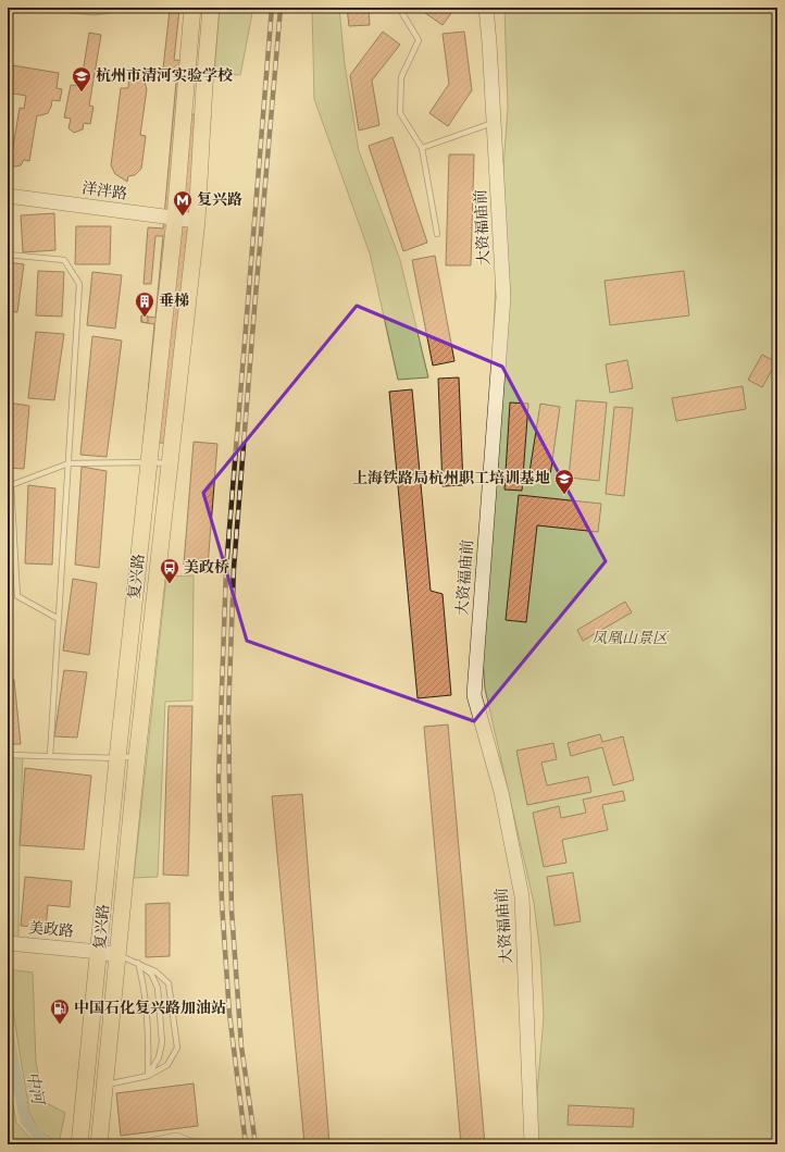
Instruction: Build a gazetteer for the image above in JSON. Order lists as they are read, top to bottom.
{
  "streets": {
    "main road": ["复兴路"],
    "street": ["洋泮路", "大资福庙前", "美政路"]
  },
  "crossings": [
    ["洋泮路", "复兴路"],
    ["复兴路", "美政路"]
  ],
  "water": ["中河"],
  "parks": ["凤凰山景区"],
  "places": {
    "school or university": ["杭州市清河实验学校", "上海铁路局杭州职工培训基地"],
    "metro station": ["复兴路"],
    "building": ["垂梯"],
    "bus stop": ["美政桥"],
    "fuel station": ["中国石化复兴路加油站"]
  }
}
